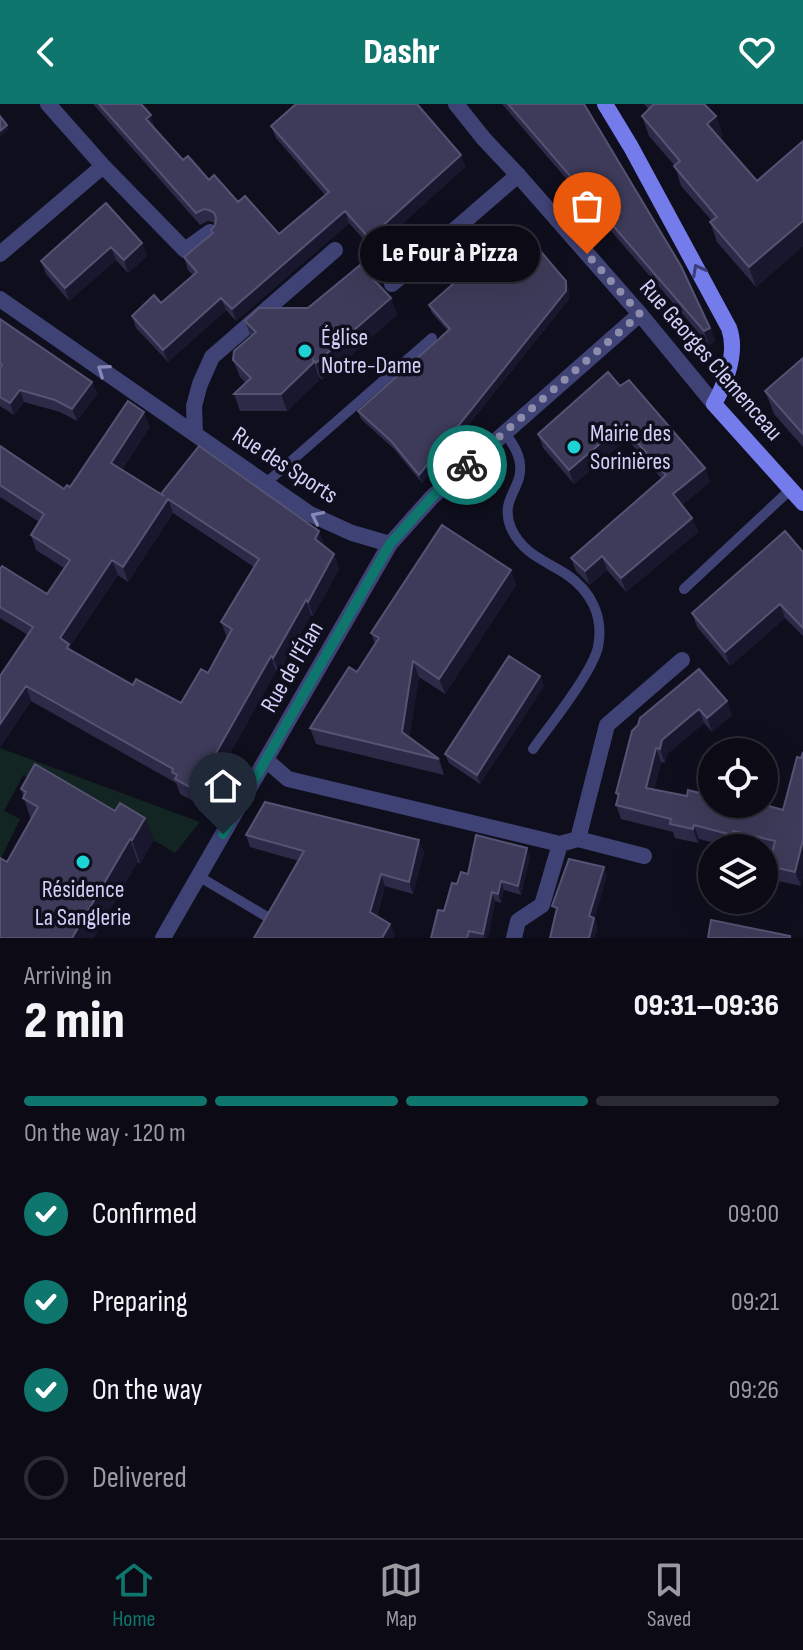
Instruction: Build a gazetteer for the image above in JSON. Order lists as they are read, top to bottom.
{
  "streets": {
    "main road": ["Rue Georges Clemenceau"],
    "street": ["Rue des Sports", "Rue de l'Élan"]
  },
  "crossings": [
    ["Rue des Sports", "Rue de l'Élan"]
  ],
  "one_way": ["Rue des Sports"],
  "places": [
    "Le Four à Pizza",
    "Église Notre-Dame",
    "Mairie des Sorinières",
    "Résidence La Sanglerie"
  ],
  "page": {
    "header": "Dashr",
    "bubble": "Le Four à Pizza",
    "heading": ["2 min", "Arriving in", "09:31–09:36"],
    "bar": "On the way · 120 m",
    "list": [
      ["Confirmed", "09:00"],
      ["Preparing", "09:21"],
      ["On the way", "09:26"],
      "Delivered"
    ],
    "tabs": ["Home", "Map", "Saved"]
  }
}
